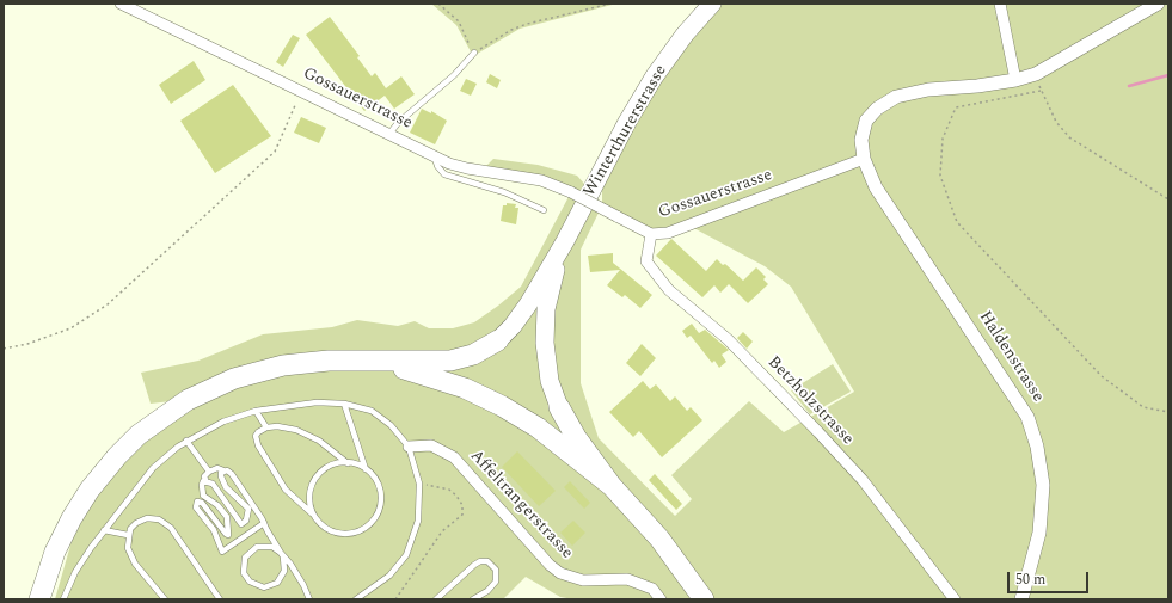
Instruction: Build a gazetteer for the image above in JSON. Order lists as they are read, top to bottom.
{
  "streets": {
    "highway": ["Winterthurerstrasse"],
    "street": [
      "Gossauerstrasse",
      "Haldenstrasse",
      "Betzholzstrasse",
      "Affeltrangerstrasse"
    ]
  },
  "crossings": [
    ["Gossauerstrasse", "Haldenstrasse"],
    ["Gossauerstrasse", "Betzholzstrasse"]
  ],
  "scale_bar": "50 m"
}
